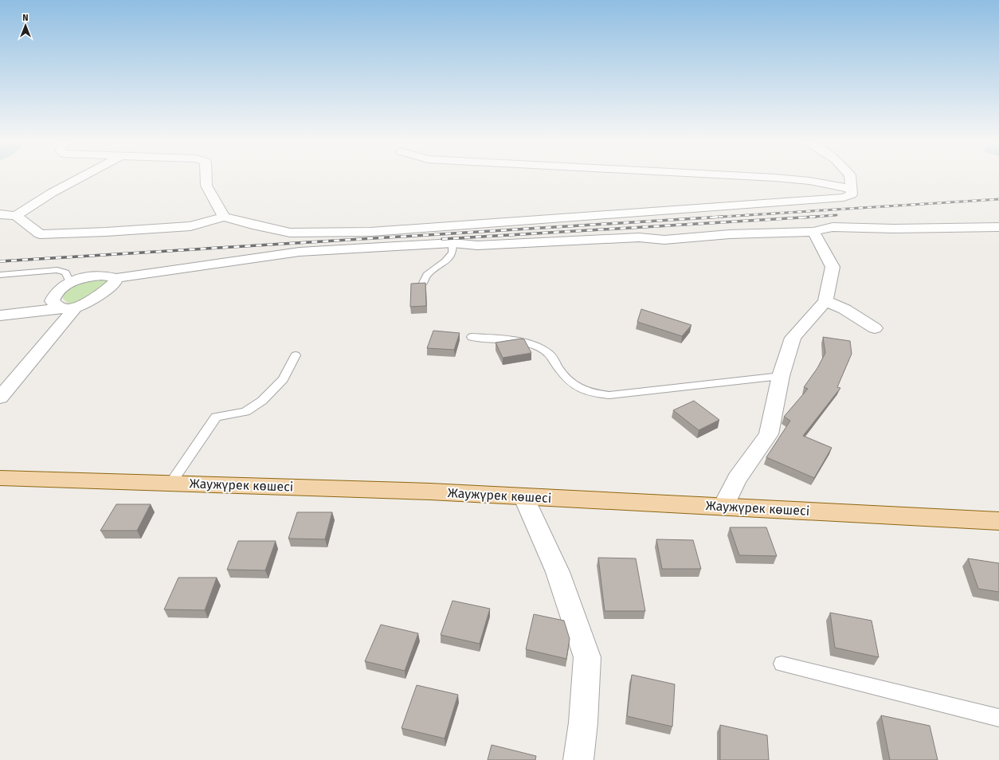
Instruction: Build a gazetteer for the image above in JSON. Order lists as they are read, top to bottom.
{
  "streets": {
    "main road": ["Жаужүрек көшесі"]
  },
  "north": "top"
}
